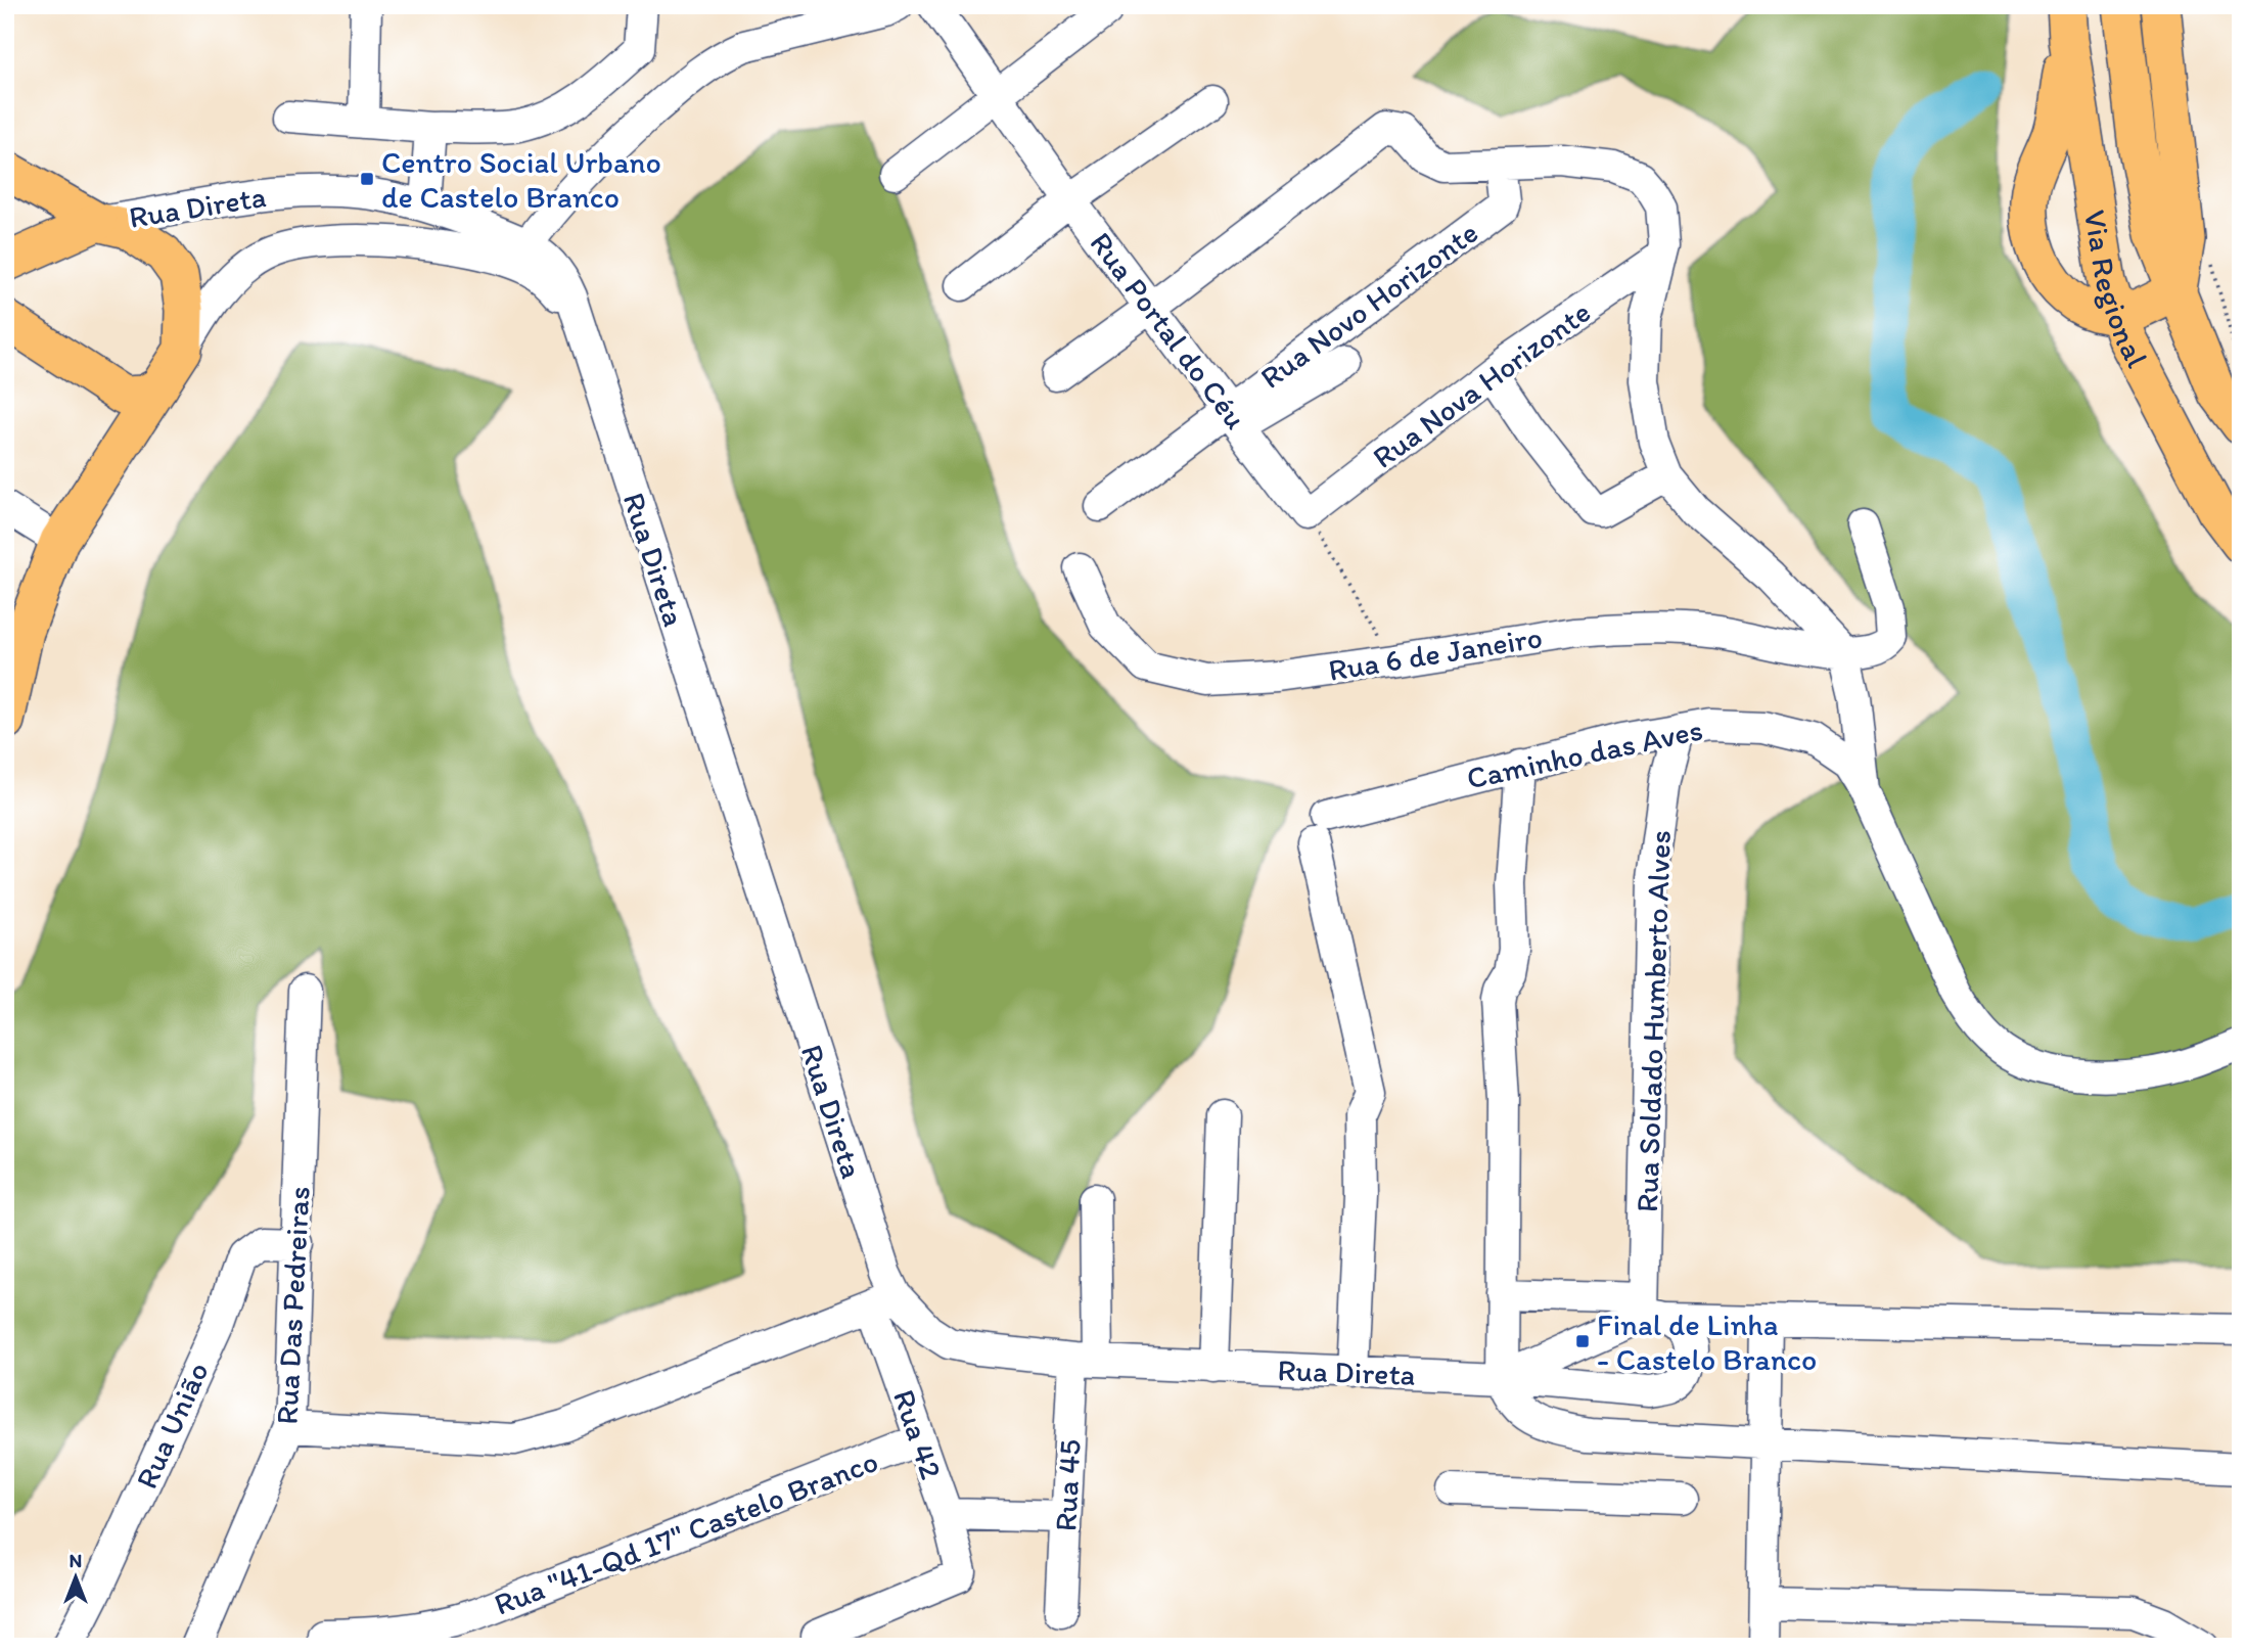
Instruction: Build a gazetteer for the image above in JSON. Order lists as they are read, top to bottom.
{
  "streets": {
    "main road": ["Via Regional"],
    "street": [
      "Rua Direta",
      "Rua Novo Horizonte",
      "Rua Portal do Céu",
      "Rua Nova Horizonte",
      "Rua 6 de Janeiro",
      "Caminho das Aves",
      "Rua Soldado Humberto Alves",
      "Rua Das Pedreiras",
      "Rua União",
      "Rua 42",
      "Rua 45",
      "Rua \"41-Qd 17\" Castelo Branco"
    ]
  },
  "crossings": [
    ["Rua Direta", "Caminho das Aves"],
    ["Rua Direta", "Rua Soldado Humberto Alves"],
    ["Rua Direta", "Rua 42"],
    ["Rua Direta", "Rua 45"],
    ["Rua Novo Horizonte", "Rua Portal do Céu"],
    ["Rua Portal do Céu", "Rua Nova Horizonte"],
    ["Caminho das Aves", "Rua Soldado Humberto Alves"],
    ["Rua Das Pedreiras", "Rua União"],
    ["Rua 42", "Rua \"41-Qd 17\" Castelo Branco"]
  ],
  "places": {
    "transit": ["Centro Social Urbano de Castelo Branco", "Final de Linha - Castelo Branco"]
  },
  "north": "top"
}
